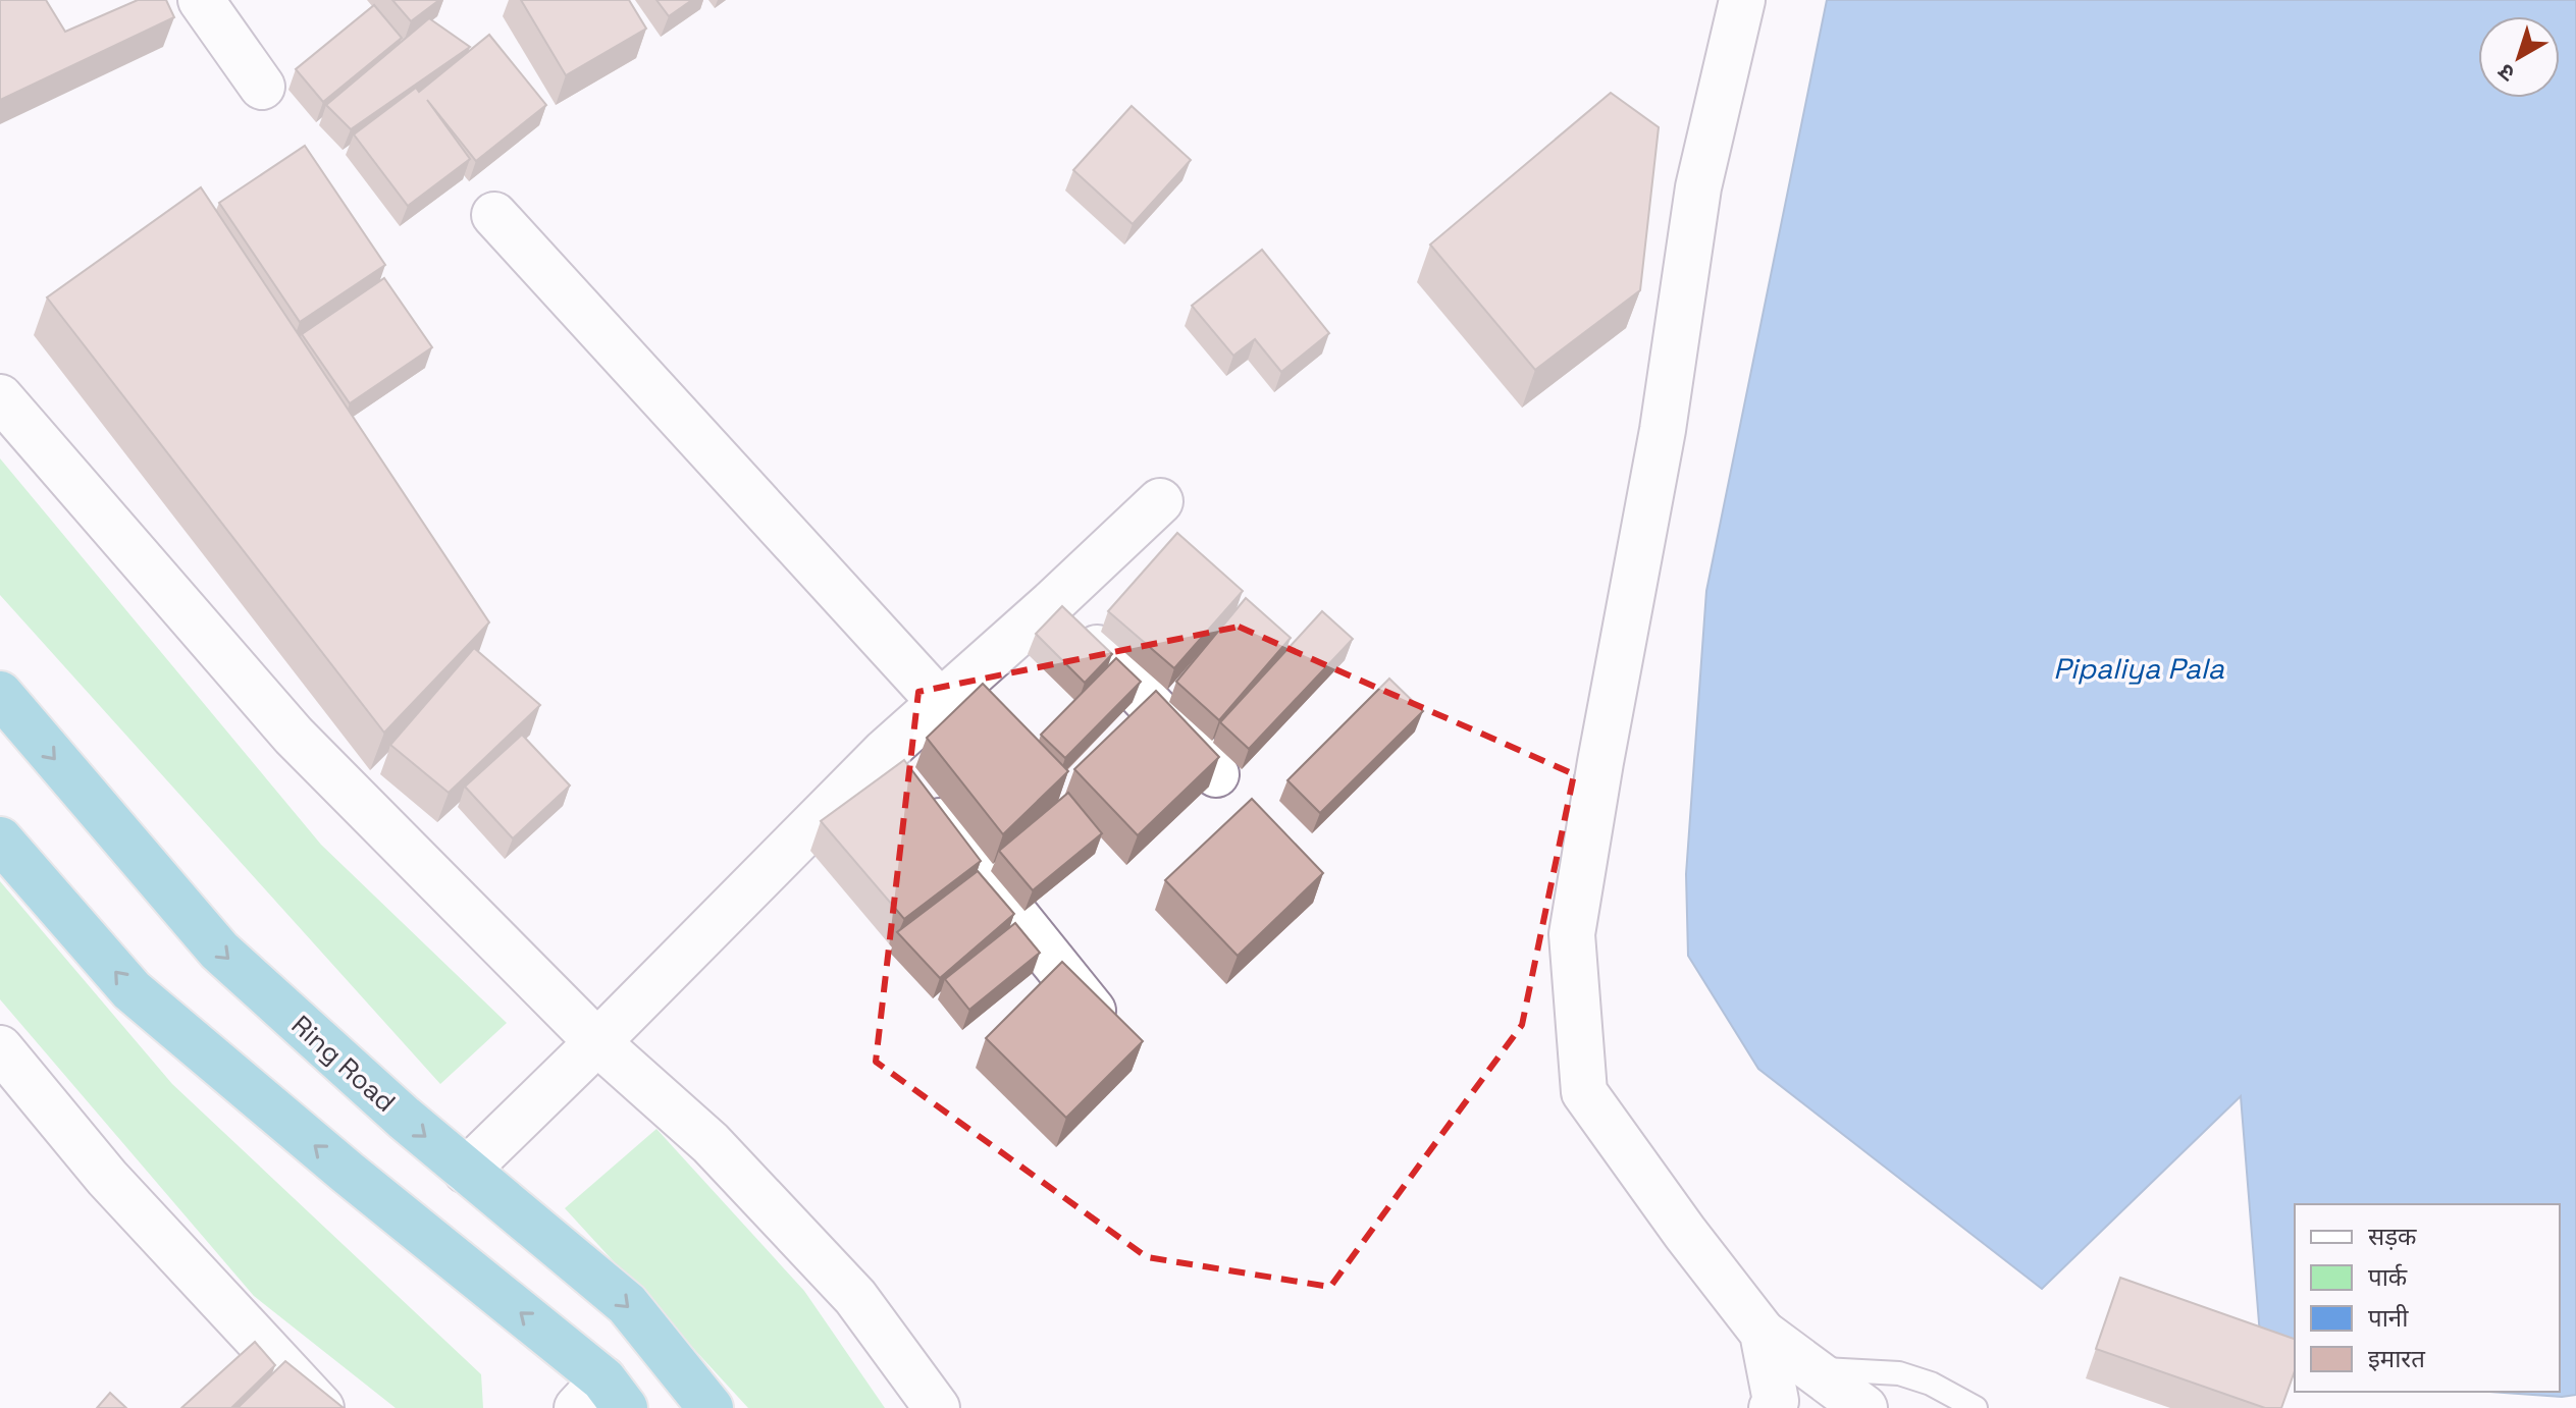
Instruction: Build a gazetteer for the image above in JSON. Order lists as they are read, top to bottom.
{
  "streets": {
    "highway": ["Ring Road"]
  },
  "water": ["Pipaliya Pala"],
  "legend": [
    "सड़क",
    "पार्क",
    "पानी",
    "इमारत"
  ],
  "north": "bottom left"
}
